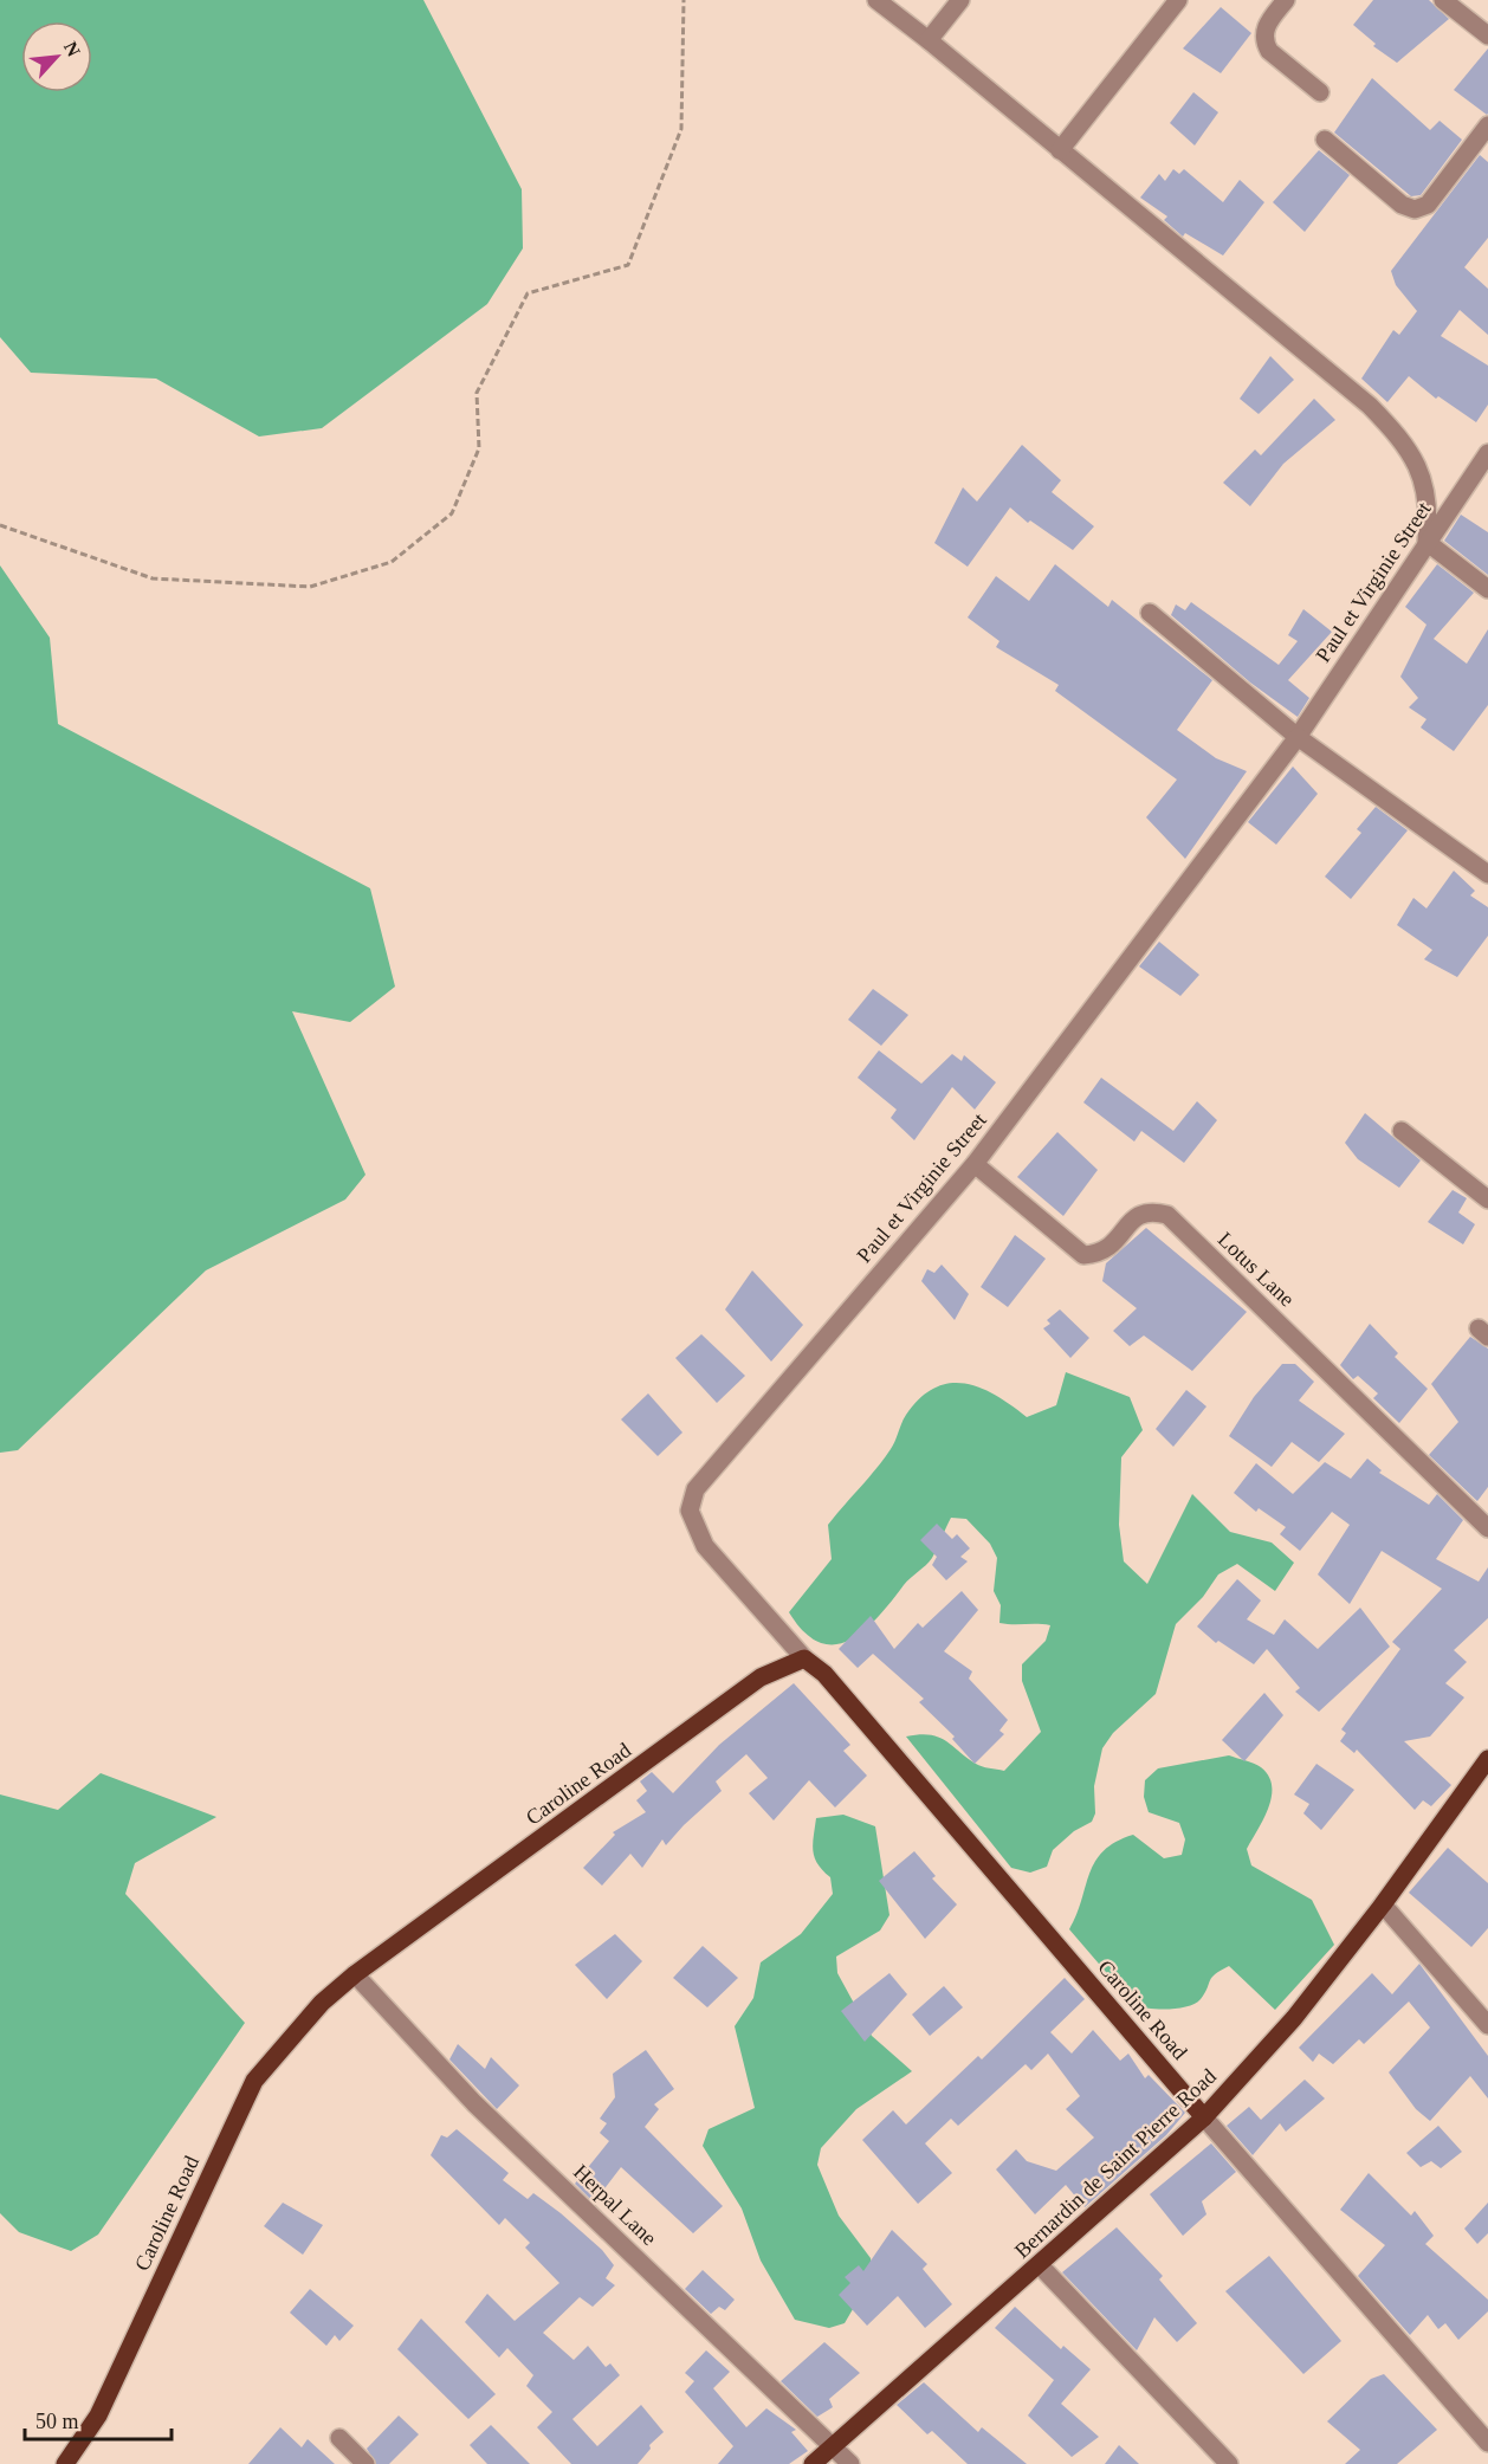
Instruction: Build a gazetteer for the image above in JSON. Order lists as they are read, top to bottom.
{
  "streets": {
    "main road": ["Caroline Road", "Bernardin de Saint Pierre Road"],
    "street": ["Paul et Virginie Street", "Lotus Lane", "Herpal Lane"]
  },
  "crossings": [
    ["Paul et Virginie Street", "Lotus Lane"],
    ["Paul et Virginie Street", "Caroline Road"],
    ["Caroline Road", "Bernardin de Saint Pierre Road"],
    ["Caroline Road", "Herpal Lane"],
    ["Bernardin de Saint Pierre Road", "Herpal Lane"]
  ],
  "scale_bar": "50 m",
  "north": "top right"
}
